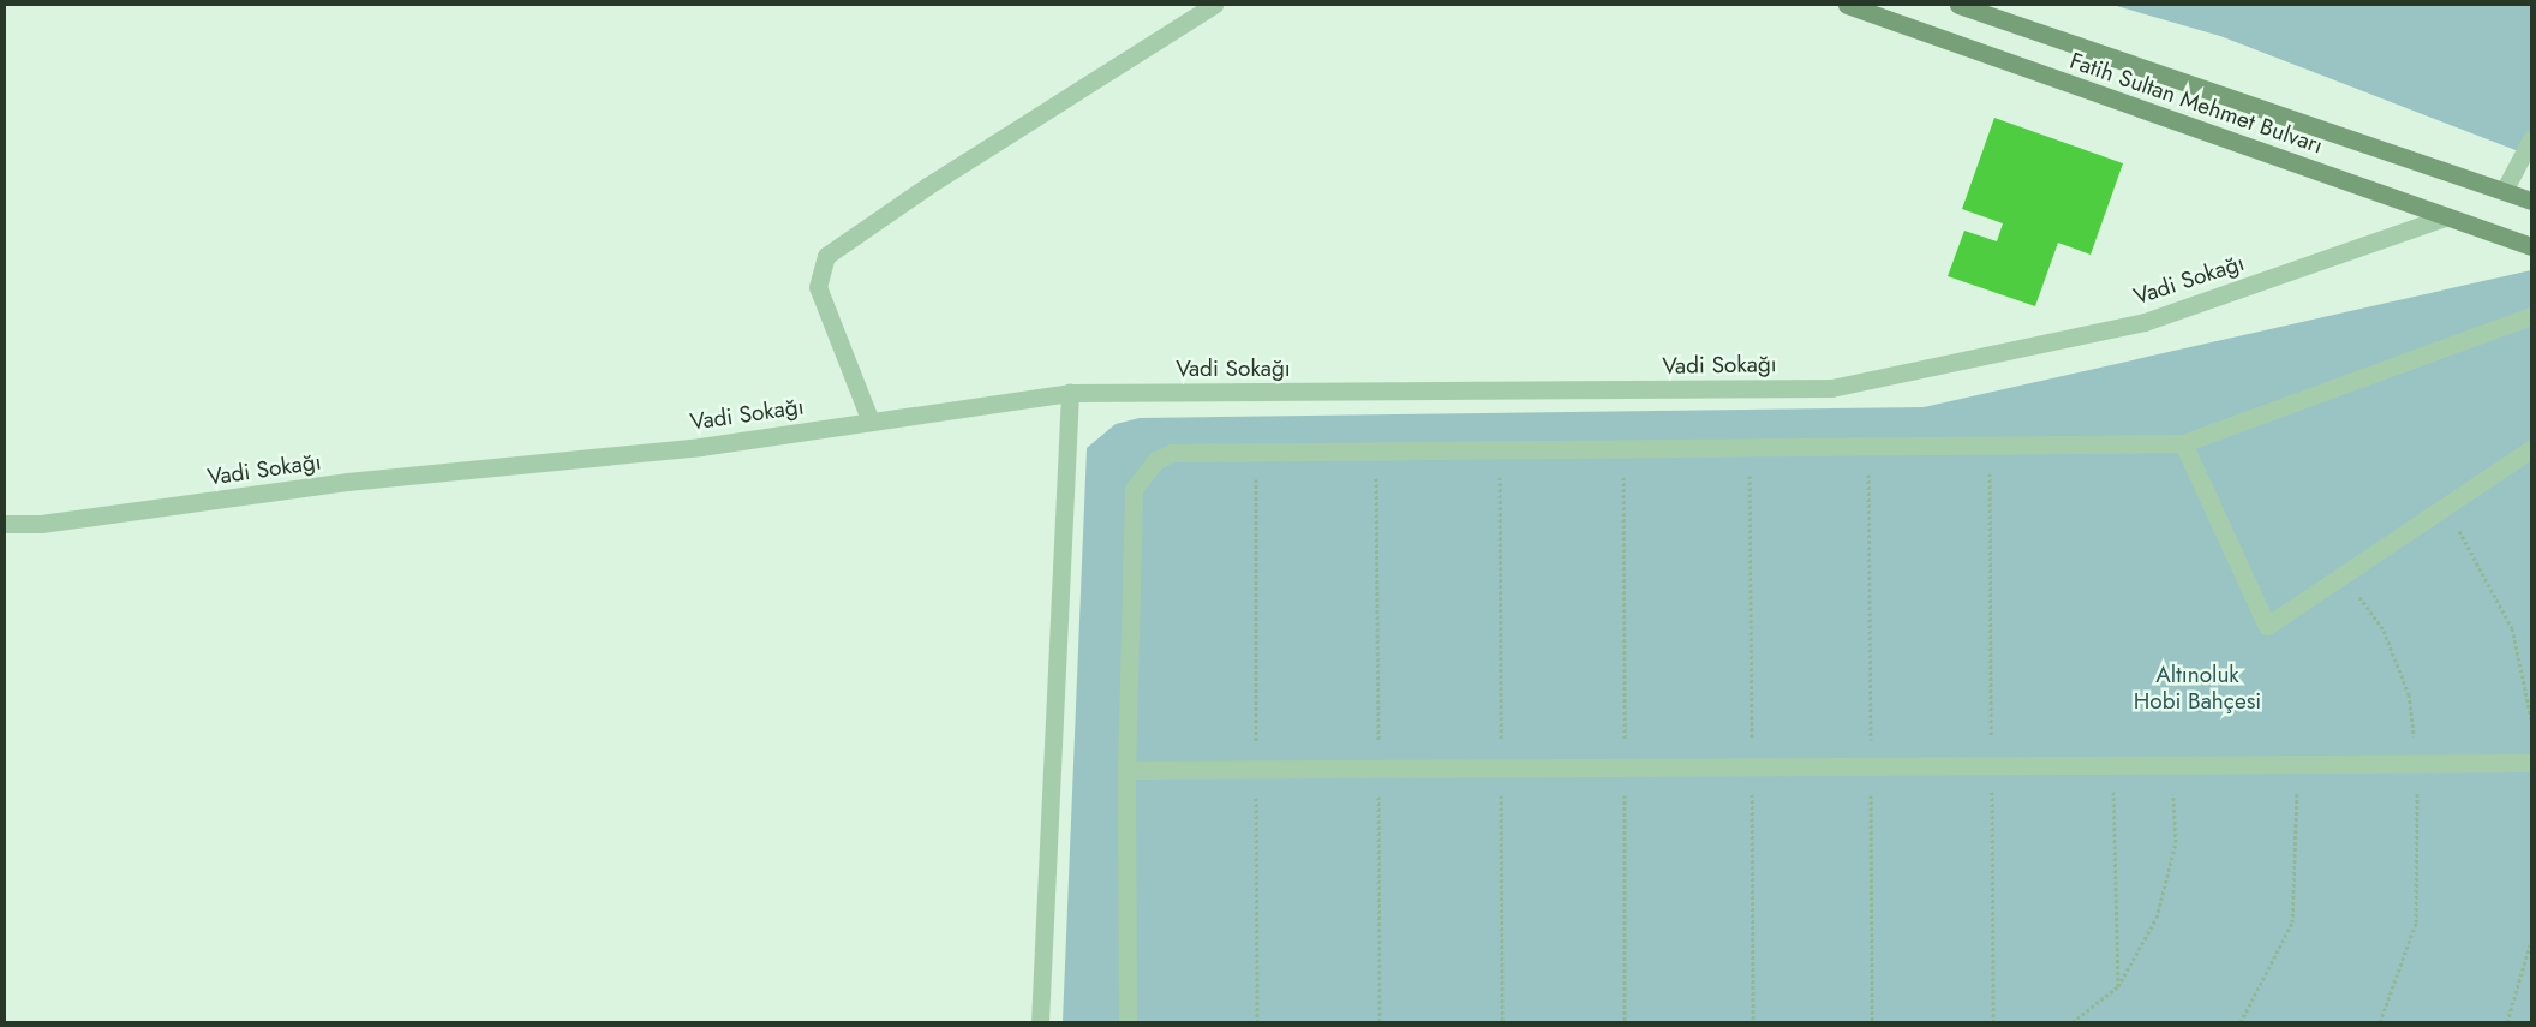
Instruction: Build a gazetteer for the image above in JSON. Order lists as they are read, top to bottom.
{
  "streets": {
    "main road": ["Fatih Sultan Mehmet Bulvarı"],
    "street": ["Vadi Sokağı"]
  },
  "crossings": [
    ["Fatih Sultan Mehmet Bulvarı", "Vadi Sokağı"]
  ],
  "parks": ["Altınoluk Hobi Bahçesi"]
}
